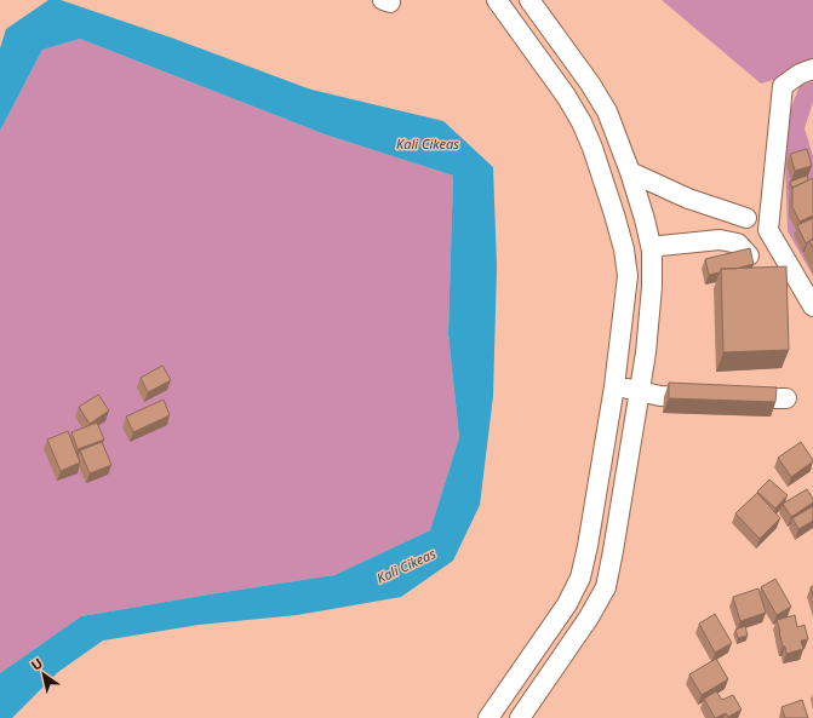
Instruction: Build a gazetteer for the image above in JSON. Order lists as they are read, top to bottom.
{
  "water": ["Kali Cikeas"],
  "north": "top left"
}
